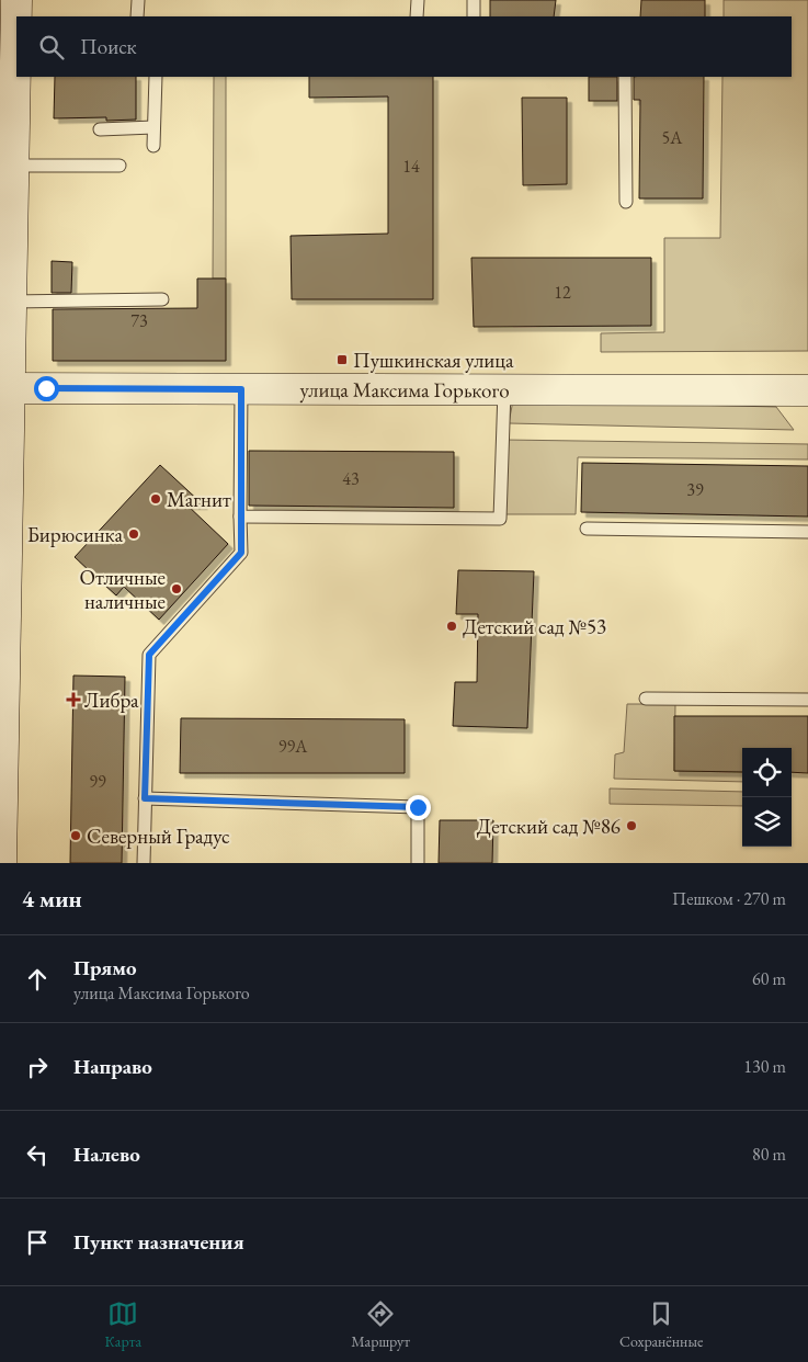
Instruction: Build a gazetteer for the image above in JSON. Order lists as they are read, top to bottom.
{
  "streets": {
    "street": ["улица Максима Горького"]
  },
  "places": {
    "transit": ["Пушкинская улица"],
    "other": [
      "Магнит",
      "Бирюсинка",
      "Отличные наличные",
      "Детский сад №53",
      "Детский сад №86",
      "Северный Градус"
    ],
    "health": ["Либра"]
  },
  "house_numbers": [
    "5А",
    "14",
    "12",
    "73",
    "43",
    "39",
    "99А",
    "99"
  ],
  "page": {
    "search": "Поиск",
    "heading": ["4 мин", "Пешком · 270 m"],
    "list": [
      ["Прямо", "улица Максима Горького", "60 m"],
      ["Направо", "130 m"],
      ["Налево", "80 m"],
      "Пункт назначения"
    ],
    "nav": ["Карта", "Маршрут", "Сохранённые"]
  }
}
